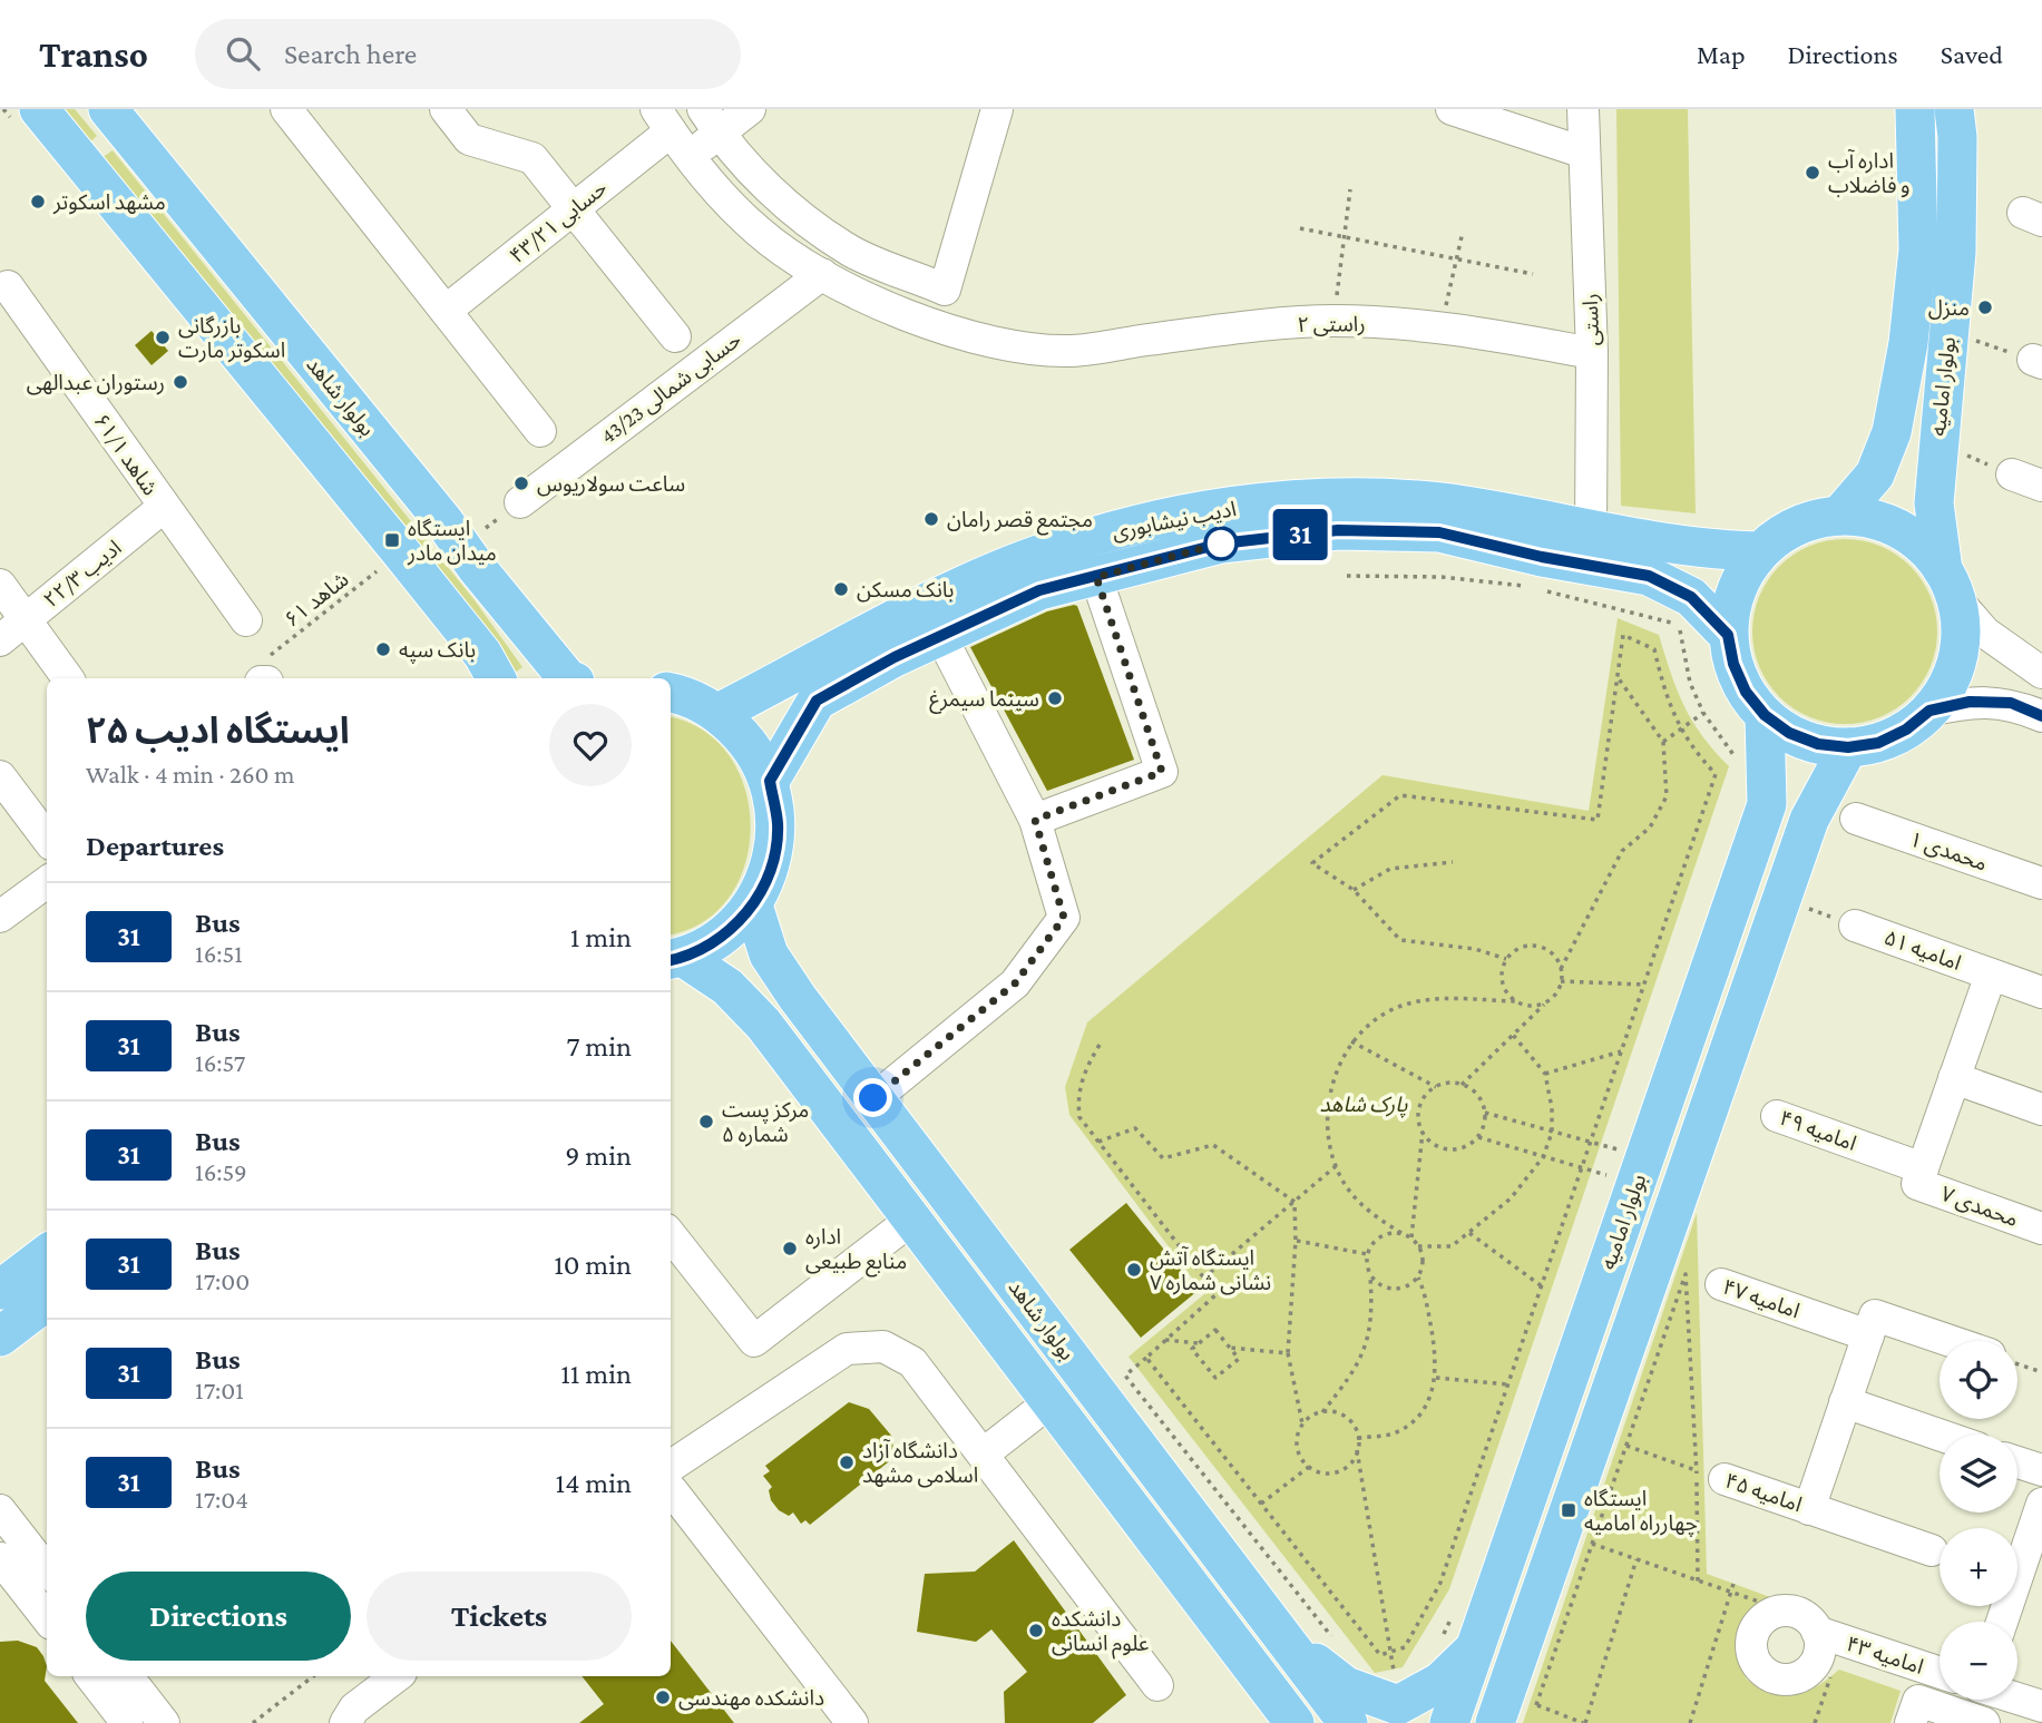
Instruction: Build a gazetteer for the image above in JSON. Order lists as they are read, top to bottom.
{
  "streets": {
    "main road": ["بولوار امامیه", "بولوار شاهد", "ادیب نیشابوری"],
    "street": [
      "حسابی ۴۳/۲۱",
      "راستی",
      "راستی ۲",
      "حسابی شمالی 43/23",
      "شاهد ۶۱/۱",
      "ادیب ۲۲/۳",
      "محمدی ۱",
      "امامیه ۵۱",
      "امامیه ۴۹",
      "محمدی ۷",
      "امامیه ۴۷",
      "امامیه ۴۵",
      "امامیه ۴۳"
    ],
    "path": ["شاهد ۶۱"]
  },
  "crossings": [
    ["حسابی ۴۳/۲۱", "راستی ۲"],
    ["راستی", "راستی ۲"],
    ["راستی", "ادیب نیشابوری"],
    ["راستی ۲", "حسابی شمالی 43/23"],
    ["بولوار امامیه", "ادیب نیشابوری"],
    ["بولوار امامیه", "امامیه ۴۷"],
    ["بولوار امامیه", "امامیه ۴۵"],
    ["شاهد ۶۱/۱", "ادیب ۲۲/۳"],
    ["امامیه ۴۹", "محمدی ۷"]
  ],
  "parks": ["پارک شاهد"],
  "places": {
    "other": [
      "اداره آب و فاضلاب",
      "مشهد اسکوتر",
      "منزل",
      "بازرگانی اسکوتر مارت",
      "رستوران عبدالهی",
      "ساعت سولاریوس",
      "مجتمع قصر رامان",
      "بانک مسکن",
      "بانک سپه",
      "سینما سیمرغ",
      "مرکز پست شماره ۵",
      "اداره منابع طبیعی",
      "ایستگاه آتش نشانی شماره ۷",
      "دانشگاه آزاد اسلامی مشهد",
      "دانشکده علوم انسانی",
      "دانشکده مهندسی"
    ],
    "transit": ["ایستگاه میدان مادر", "ایستگاه چهارراه امامیه"]
  },
  "lines": ["bus line 31"],
  "page": {
    "header": "Transo",
    "search": "Search here",
    "nav": ["Map", "Directions", "Saved"],
    "on_map": "31",
    "heading": [
      ["ایستگاه ادیب ۲۵", "Walk · 4 min · 260 m"],
      "Departures"
    ],
    "list": [
      {
        "mark": "31",
        "name": "Bus",
        "note": "16:51",
        "value": "1 min"
      },
      {
        "mark": "31",
        "name": "Bus",
        "note": "16:57",
        "value": "7 min"
      },
      {
        "mark": "31",
        "name": "Bus",
        "note": "16:59",
        "value": "9 min"
      },
      {
        "mark": "31",
        "name": "Bus",
        "note": "17:00",
        "value": "10 min"
      },
      {
        "mark": "31",
        "name": "Bus",
        "note": "17:01",
        "value": "11 min"
      },
      {
        "mark": "31",
        "name": "Bus",
        "note": "17:04",
        "value": "14 min"
      }
    ],
    "map_buttons": ["+", "−"],
    "buttons": ["Directions", "Tickets"]
  }
}
